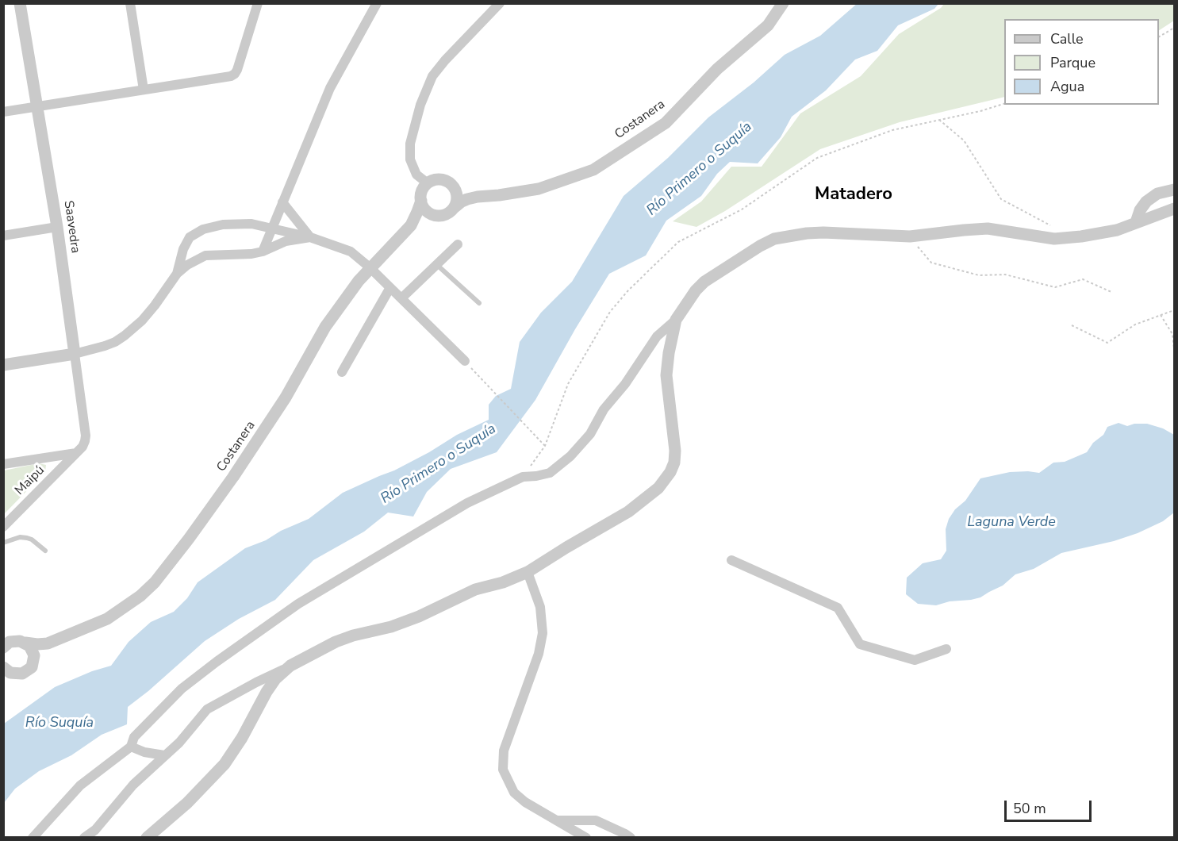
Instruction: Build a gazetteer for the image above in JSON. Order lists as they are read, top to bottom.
{
  "streets": {
    "street": ["Costanera", "Saavedra", "Maipú"]
  },
  "crossings": [
    ["Saavedra", "Maipú"]
  ],
  "districts": ["Matadero"],
  "water": ["Río Primero o Suquía", "Laguna Verde", "Río Suquía"],
  "legend": ["Calle", "Parque", "Agua"],
  "scale_bar": "50 m"
}
